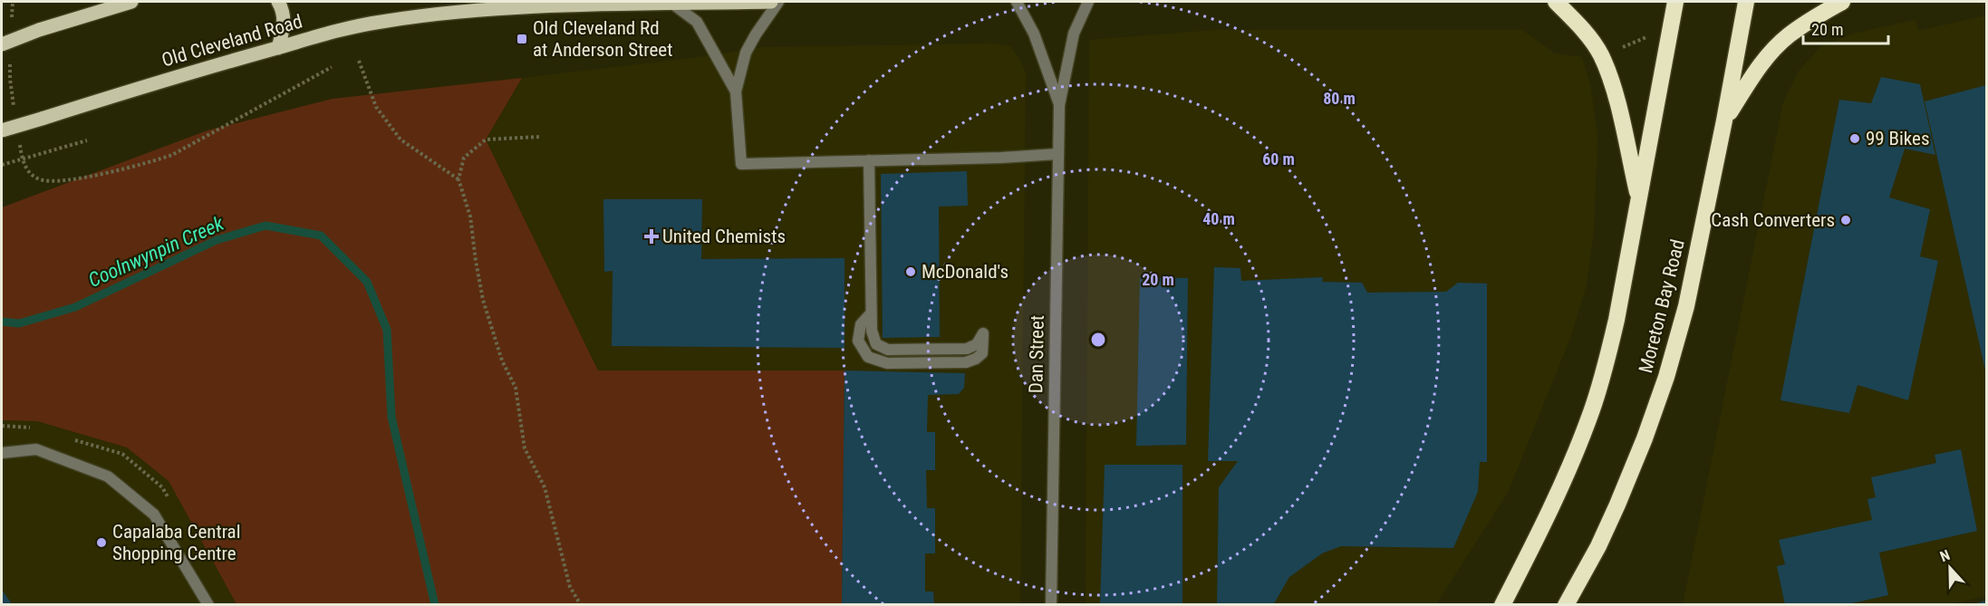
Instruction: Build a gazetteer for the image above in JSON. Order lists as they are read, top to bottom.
{
  "streets": {
    "highway": ["Moreton Bay Road"],
    "main road": ["Old Cleveland Road"],
    "street": ["Dan Street"]
  },
  "water": ["Coolnwynpin Creek"],
  "places": {
    "transit": ["Old Cleveland Rd at Anderson Street"],
    "other": [
      "99 Bikes",
      "Cash Converters",
      "McDonald's",
      "Capalaba Central Shopping Centre"
    ],
    "health": ["United Chemists"]
  },
  "scale_bar": "20 m",
  "north": "top",
  "rings": [
    "80 m",
    "60 m",
    "40 m",
    "20 m"
  ]
}
